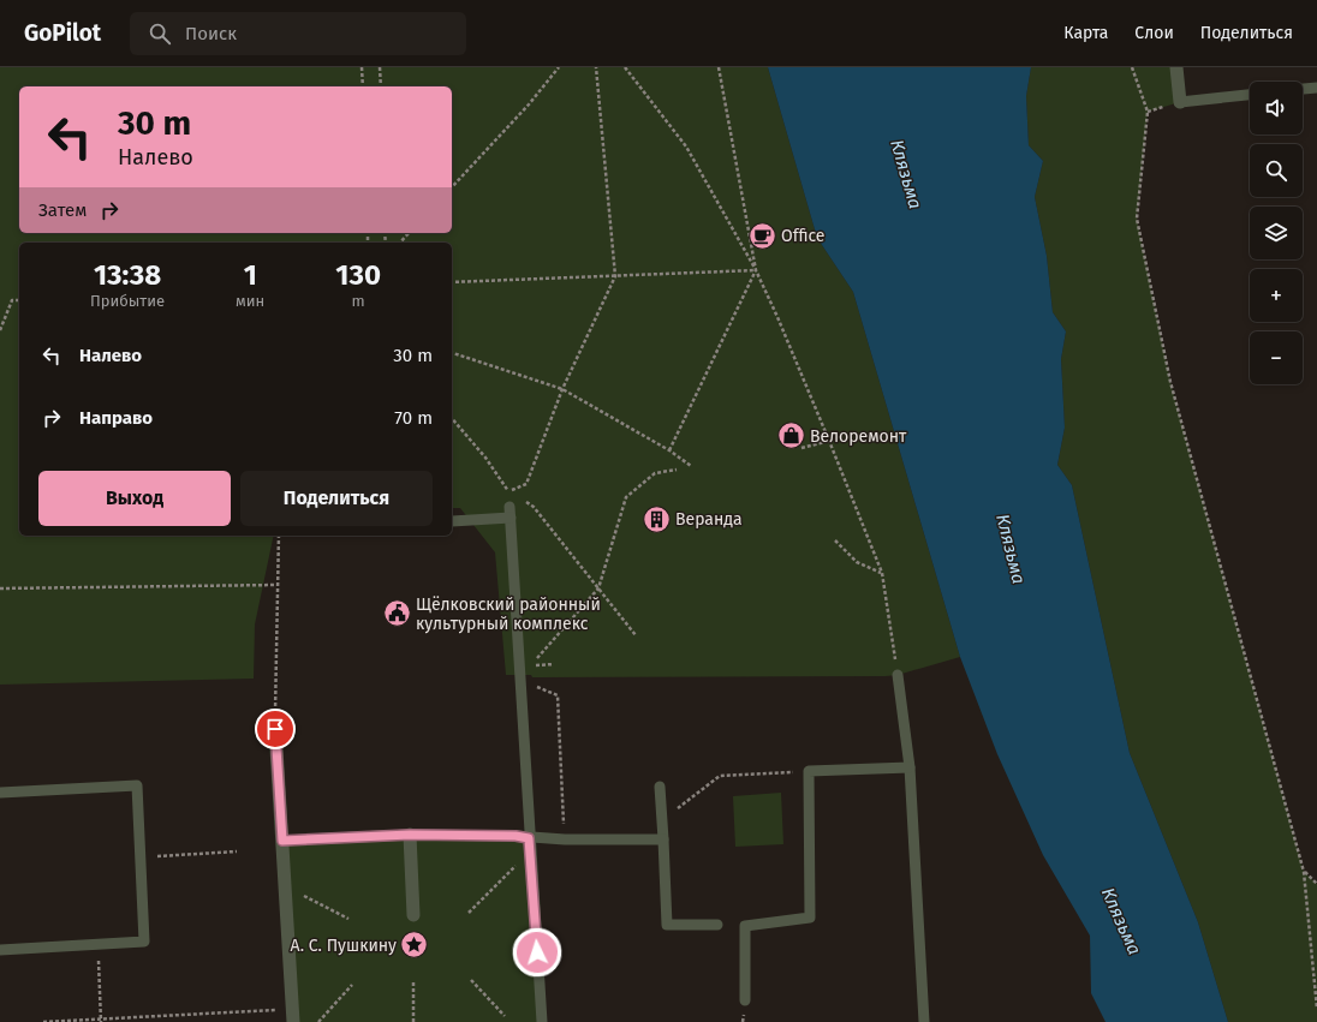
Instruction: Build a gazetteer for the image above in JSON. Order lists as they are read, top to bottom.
{
  "water": ["Клязьма"],
  "places": {
    "cafe": ["Office"],
    "shop": ["Велоремонт"],
    "building": ["Веранда"],
    "public building": ["Щёлковский районный культурный комплекс"],
    "place": ["А. С. Пушкину"]
  },
  "page": {
    "header": "GoPilot",
    "search": "Поиск",
    "nav": ["Карта", "Слои", "Поделиться"],
    "map_buttons": ["+", "−"],
    "turn": ["30 m", "Налево"],
    "then": "Затем",
    "eta": [
      "13:38",
      "Прибытие",
      "1",
      "мин",
      "130",
      "m"
    ],
    "list": [
      {
        "name": "Налево",
        "value": "30 m"
      },
      {
        "name": "Направо",
        "value": "70 m"
      }
    ],
    "buttons": ["Выход", "Поделиться"]
  }
}
